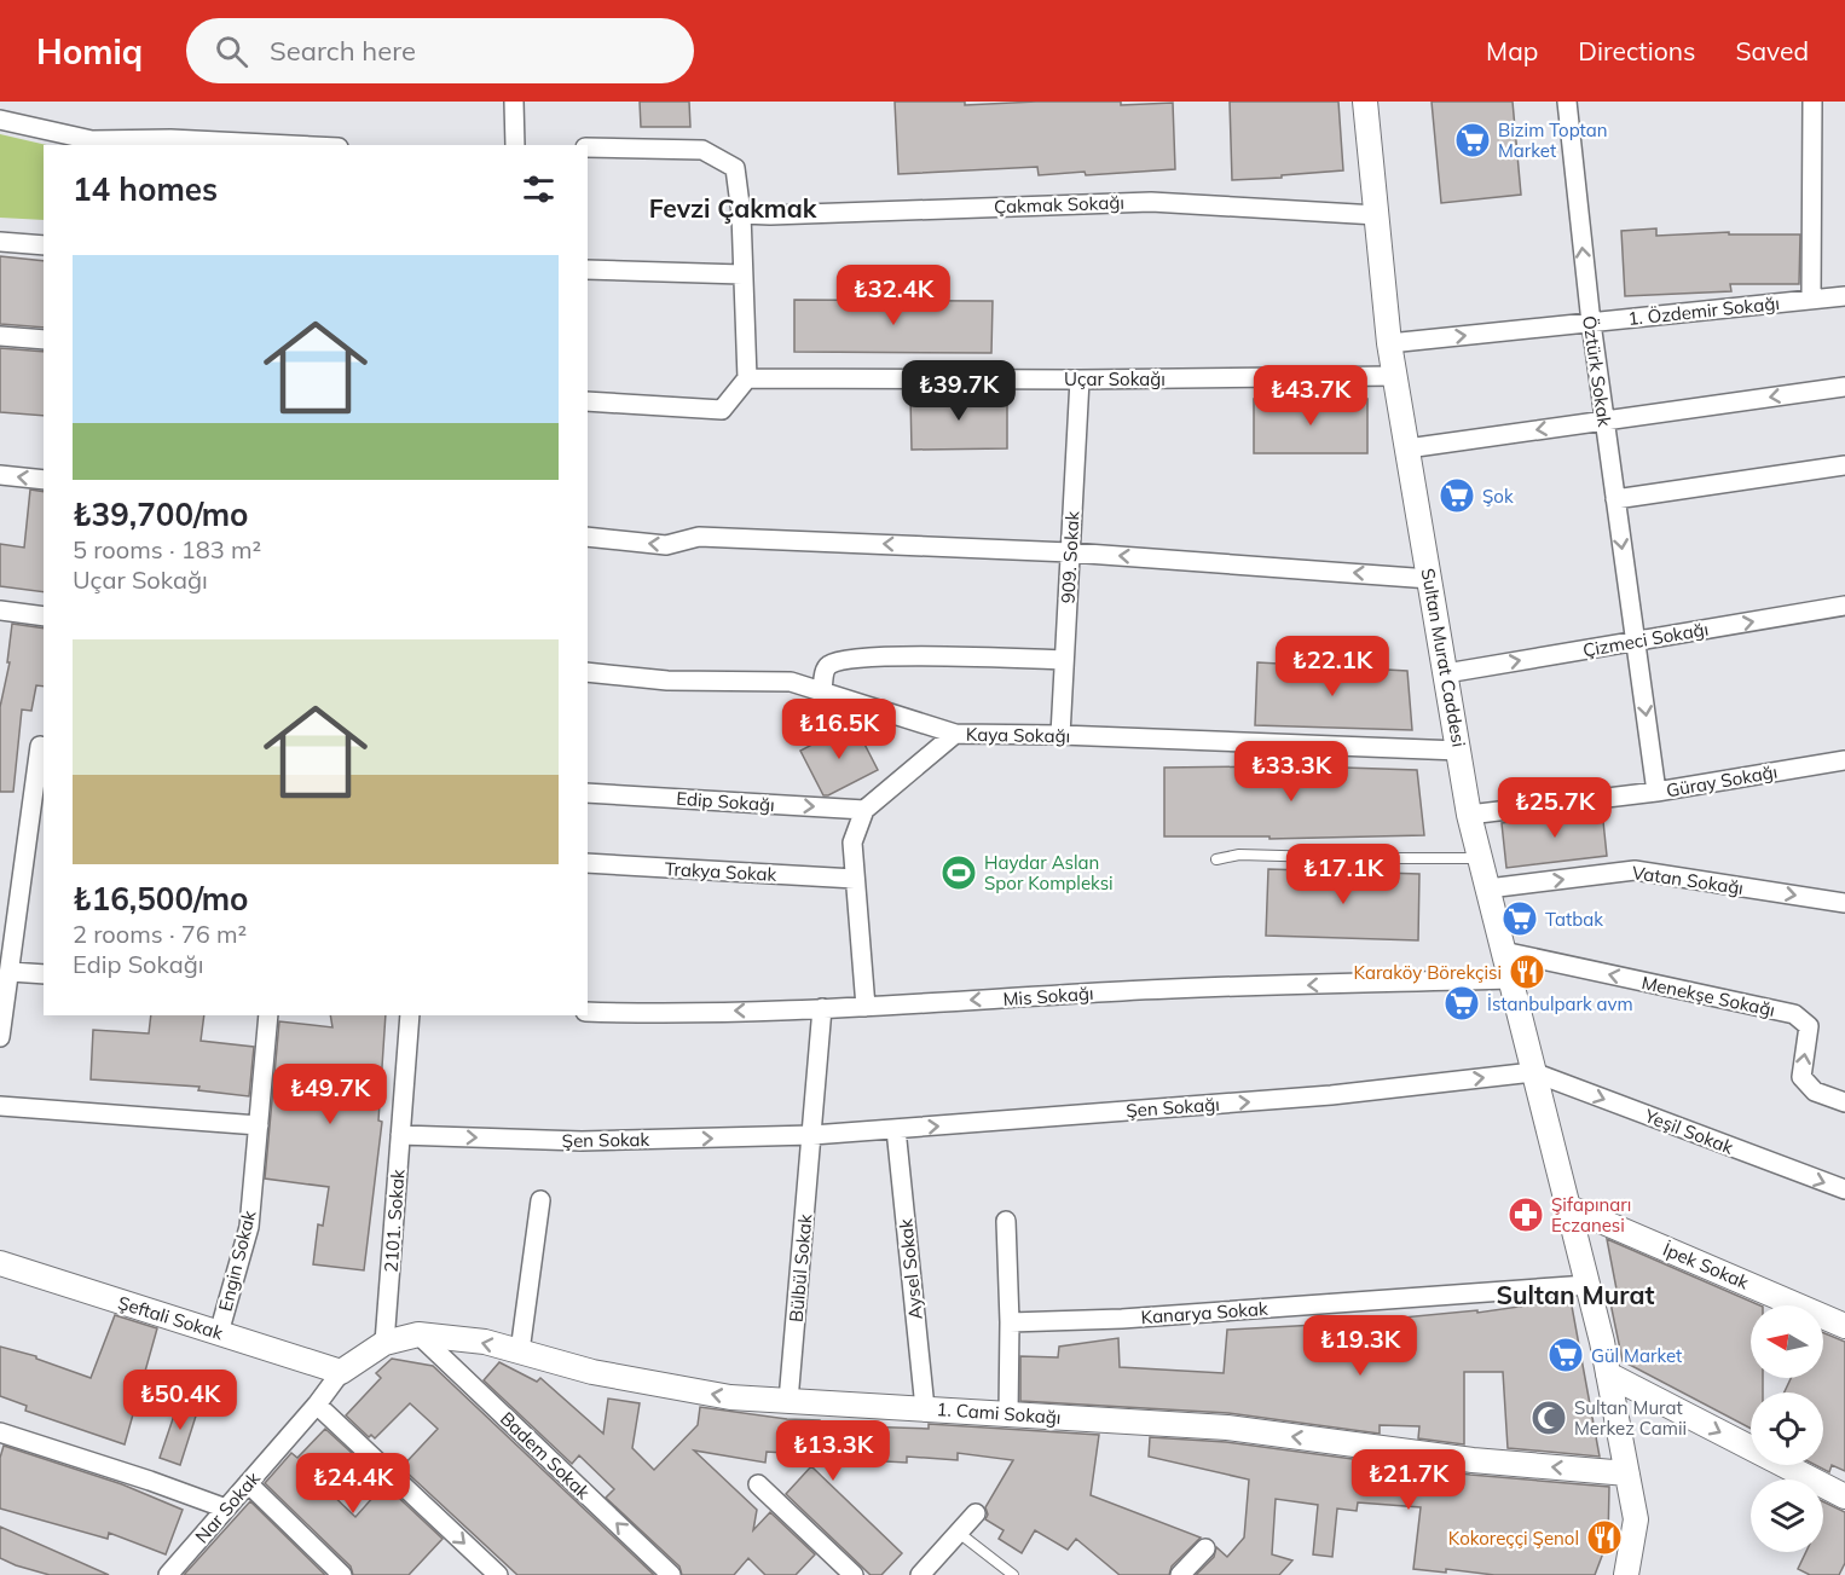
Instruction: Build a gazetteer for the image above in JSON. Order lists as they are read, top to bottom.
{
  "streets": {
    "street": [
      "Çakmak Sokağı",
      "1. Özdemir Sokağı",
      "Öztürk Sokak",
      "Uçar Sokağı",
      "909. Sokak",
      "Çizmeci Sokağı",
      "Sultan Murat Caddesi",
      "Kaya Sokağı",
      "Güray Sokağı",
      "Edip Sokağı",
      "Trakya Sokak",
      "Vatan Sokağı",
      "Mis Sokağı",
      "Menekşe Sokağı",
      "Şen Sokağı",
      "Yeşil Sokak",
      "Şen Sokak",
      "2101. Sokak",
      "Engin Sokak",
      "İpek Sokak",
      "Bülbül Sokak",
      "Aysel Sokak",
      "Kanarya Sokak",
      "Şeftali Sokak",
      "1. Cami Sokağı",
      "Badem Sokak",
      "Nar Sokak"
    ]
  },
  "crossings": [
    ["Çakmak Sokağı", "Sultan Murat Caddesi"],
    ["1. Özdemir Sokağı", "Öztürk Sokak"],
    ["1. Özdemir Sokağı", "Sultan Murat Caddesi"],
    ["Öztürk Sokak", "Çizmeci Sokağı"],
    ["Öztürk Sokak", "Güray Sokağı"],
    ["Uçar Sokağı", "909. Sokak"],
    ["Uçar Sokağı", "Sultan Murat Caddesi"],
    ["909. Sokak", "Kaya Sokağı"],
    ["Çizmeci Sokağı", "Sultan Murat Caddesi"],
    ["Sultan Murat Caddesi", "Kaya Sokağı"],
    ["Sultan Murat Caddesi", "Güray Sokağı"],
    ["Sultan Murat Caddesi", "Vatan Sokağı"],
    ["Sultan Murat Caddesi", "Mis Sokağı"],
    ["Sultan Murat Caddesi", "Menekşe Sokağı"],
    ["Sultan Murat Caddesi", "Şen Sokağı"],
    ["Sultan Murat Caddesi", "Yeşil Sokak"],
    ["Sultan Murat Caddesi", "İpek Sokak"],
    ["Sultan Murat Caddesi", "Kanarya Sokak"],
    ["Sultan Murat Caddesi", "1. Cami Sokağı"],
    ["Mis Sokağı", "Bülbül Sokak"],
    ["Şen Sokağı", "Yeşil Sokak"],
    ["Şen Sokağı", "Şen Sokak"],
    ["Şen Sokağı", "Bülbül Sokak"],
    ["Şen Sokağı", "Aysel Sokak"],
    ["Şen Sokak", "2101. Sokak"],
    ["Şen Sokak", "Bülbül Sokak"],
    ["2101. Sokak", "1. Cami Sokağı"],
    ["Engin Sokak", "Şeftali Sokak"],
    ["Bülbül Sokak", "1. Cami Sokağı"],
    ["Aysel Sokak", "1. Cami Sokağı"],
    ["Şeftali Sokak", "1. Cami Sokağı"],
    ["Şeftali Sokak", "Nar Sokak"],
    ["1. Cami Sokağı", "Badem Sokak"],
    ["1. Cami Sokağı", "Nar Sokak"]
  ],
  "one_way": [
    "Edip Sokağı",
    "Vatan Sokağı",
    "Mis Sokağı",
    "Menekşe Sokağı",
    "Şen Sokağı",
    "Yeşil Sokak",
    "Şen Sokak",
    "1. Cami Sokağı"
  ],
  "districts": ["Fevzi Çakmak", "Sultan Murat"],
  "places": {
    "supermarket": [
      "Bizim Toptan Market",
      "Şok",
      "Tatbak",
      "İstanbulpark avm",
      "Gül Market"
    ],
    "sports": ["Haydar Aslan Spor Kompleksi"],
    "restaurant": ["Karaköy Börekçisi", "Kokoreççi Şenol"],
    "pharmacy": ["Şifapınarı Eczanesi"],
    "mosque": ["Sultan Murat Merkez Camii"]
  },
  "north": "left",
  "page": {
    "header": "Homiq",
    "search": "Search here",
    "nav": ["Map", "Directions", "Saved"],
    "heading": "14 homes",
    "list": [
      {
        "name": "₺39,700/mo",
        "note": "5 rooms · 183 m² · Uçar Sokağı"
      },
      {
        "name": "₺16,500/mo",
        "note": "2 rooms · 76 m² · Edip Sokağı"
      }
    ],
    "price": [
      "₺32.4K",
      "₺39.7K",
      "₺43.7K",
      "₺22.1K",
      "₺16.5K",
      "₺33.3K",
      "₺25.7K",
      "₺17.1K",
      "₺49.7K",
      "₺19.3K",
      "₺50.4K",
      "₺13.3K",
      "₺21.7K",
      "₺24.4K"
    ]
  }
}
